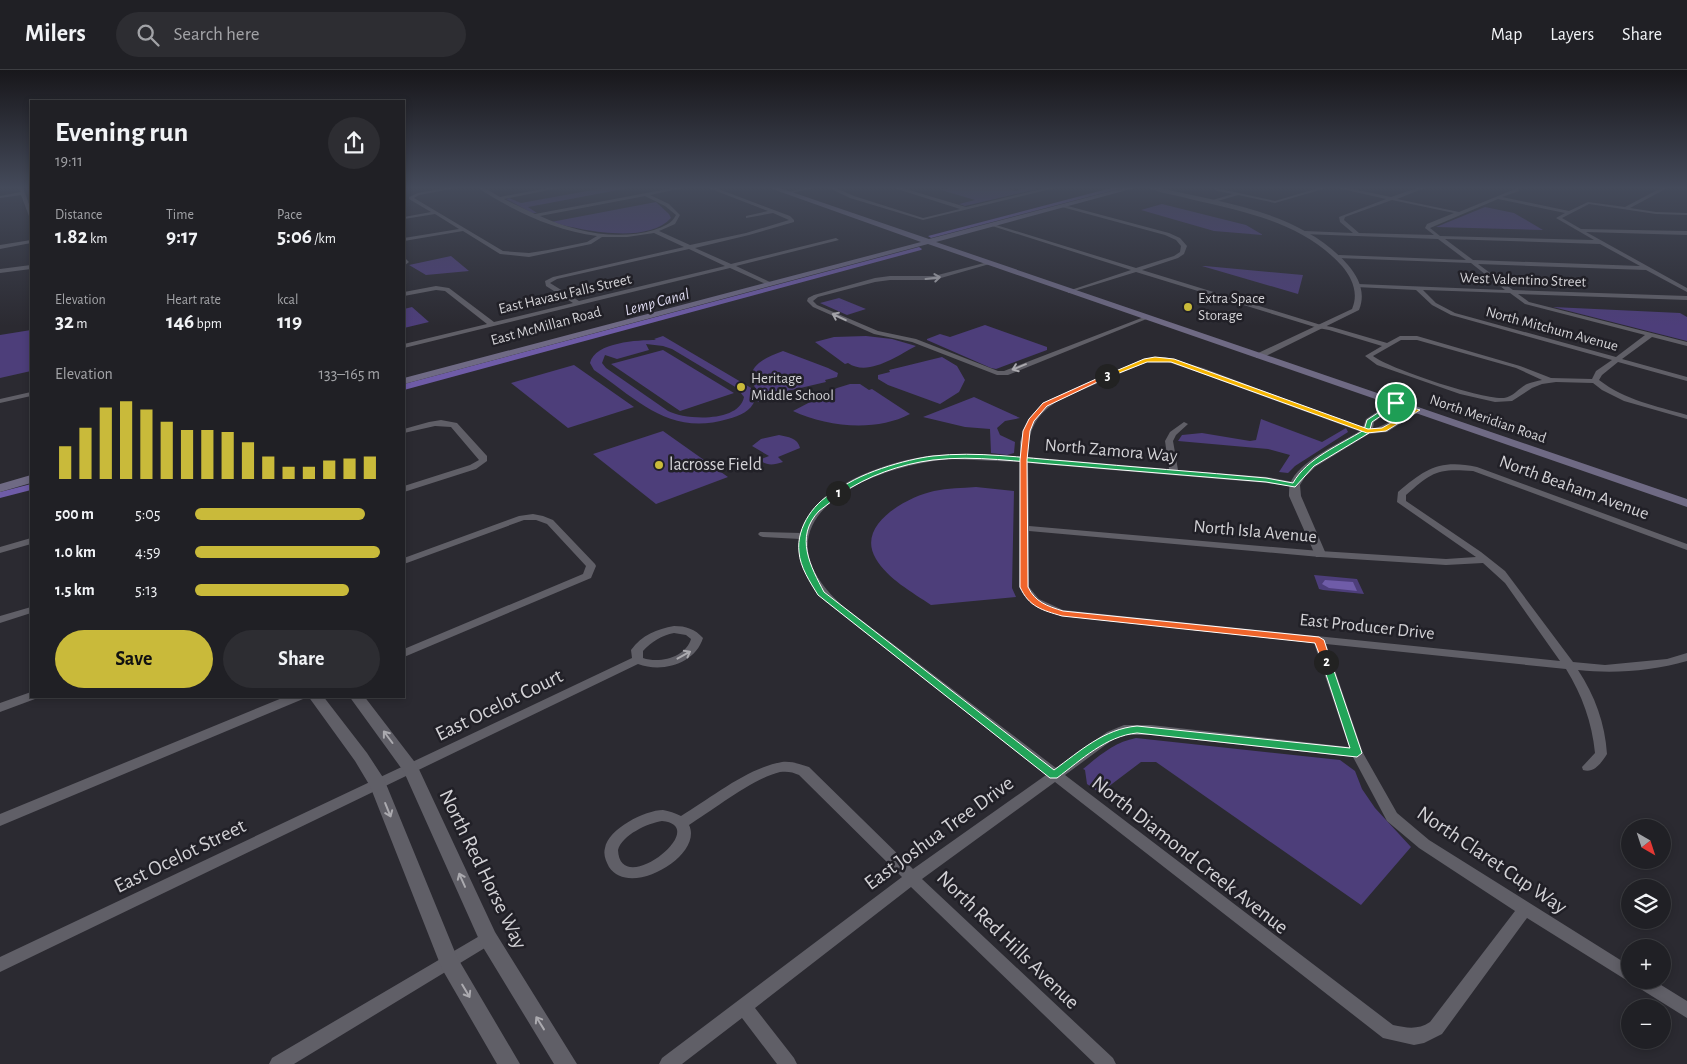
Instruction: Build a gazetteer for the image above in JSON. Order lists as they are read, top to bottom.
{
  "streets": {
    "main road": ["East McMillan Road", "North Meridian Road"],
    "street": [
      "West Valentino Street",
      "East Havasu Falls Street",
      "North Mitchum Avenue",
      "North Zamora Way",
      "North Beaham Avenue",
      "North Isla Avenue",
      "East Producer Drive",
      "East Ocelot Court",
      "East Joshua Tree Drive",
      "North Diamond Creek Avenue",
      "East Ocelot Street",
      "North Claret Cup Way",
      "North Red Horse Way",
      "North Red Hills Avenue"
    ]
  },
  "crossings": [
    ["West Valentino Street", "North Mitchum Avenue"],
    ["East McMillan Road", "North Meridian Road"],
    ["North Zamora Way", "North Diamond Creek Avenue"],
    ["North Beaham Avenue", "North Isla Avenue"],
    ["North Isla Avenue", "East Producer Drive"],
    ["East Producer Drive", "North Claret Cup Way"],
    ["East Ocelot Court", "East Ocelot Street"],
    ["East Ocelot Court", "North Red Horse Way"],
    ["East Joshua Tree Drive", "North Diamond Creek Avenue"],
    ["East Joshua Tree Drive", "North Claret Cup Way"],
    ["East Joshua Tree Drive", "North Red Hills Avenue"],
    ["North Diamond Creek Avenue", "North Claret Cup Way"]
  ],
  "water": ["Lemp Canal"],
  "places": ["Extra Space Storage", "Heritage Middle School", "lacrosse Field"],
  "north": "bottom right",
  "page": {
    "header": "Milers",
    "search": "Search here",
    "nav": ["Map", "Layers", "Share"],
    "heading": ["Evening run", "19:11"],
    "stats": [
      ["Distance", "1.82 km"],
      ["Time", "9:17"],
      ["Pace", "5:06 /km"],
      ["Elevation", "32 m"],
      ["Heart rate", "146 bpm"],
      ["kcal", "119"]
    ],
    "chart": ["Elevation", "133–165 m"],
    "pins": ["3", "1", "2"],
    "list": [
      {
        "name": "500 m",
        "note": "5:05"
      },
      {
        "name": "1.0 km",
        "note": "4:59"
      },
      {
        "name": "1.5 km",
        "note": "5:13"
      }
    ],
    "buttons": ["Save", "Share"],
    "map_buttons": ["+", "−"]
  }
}
